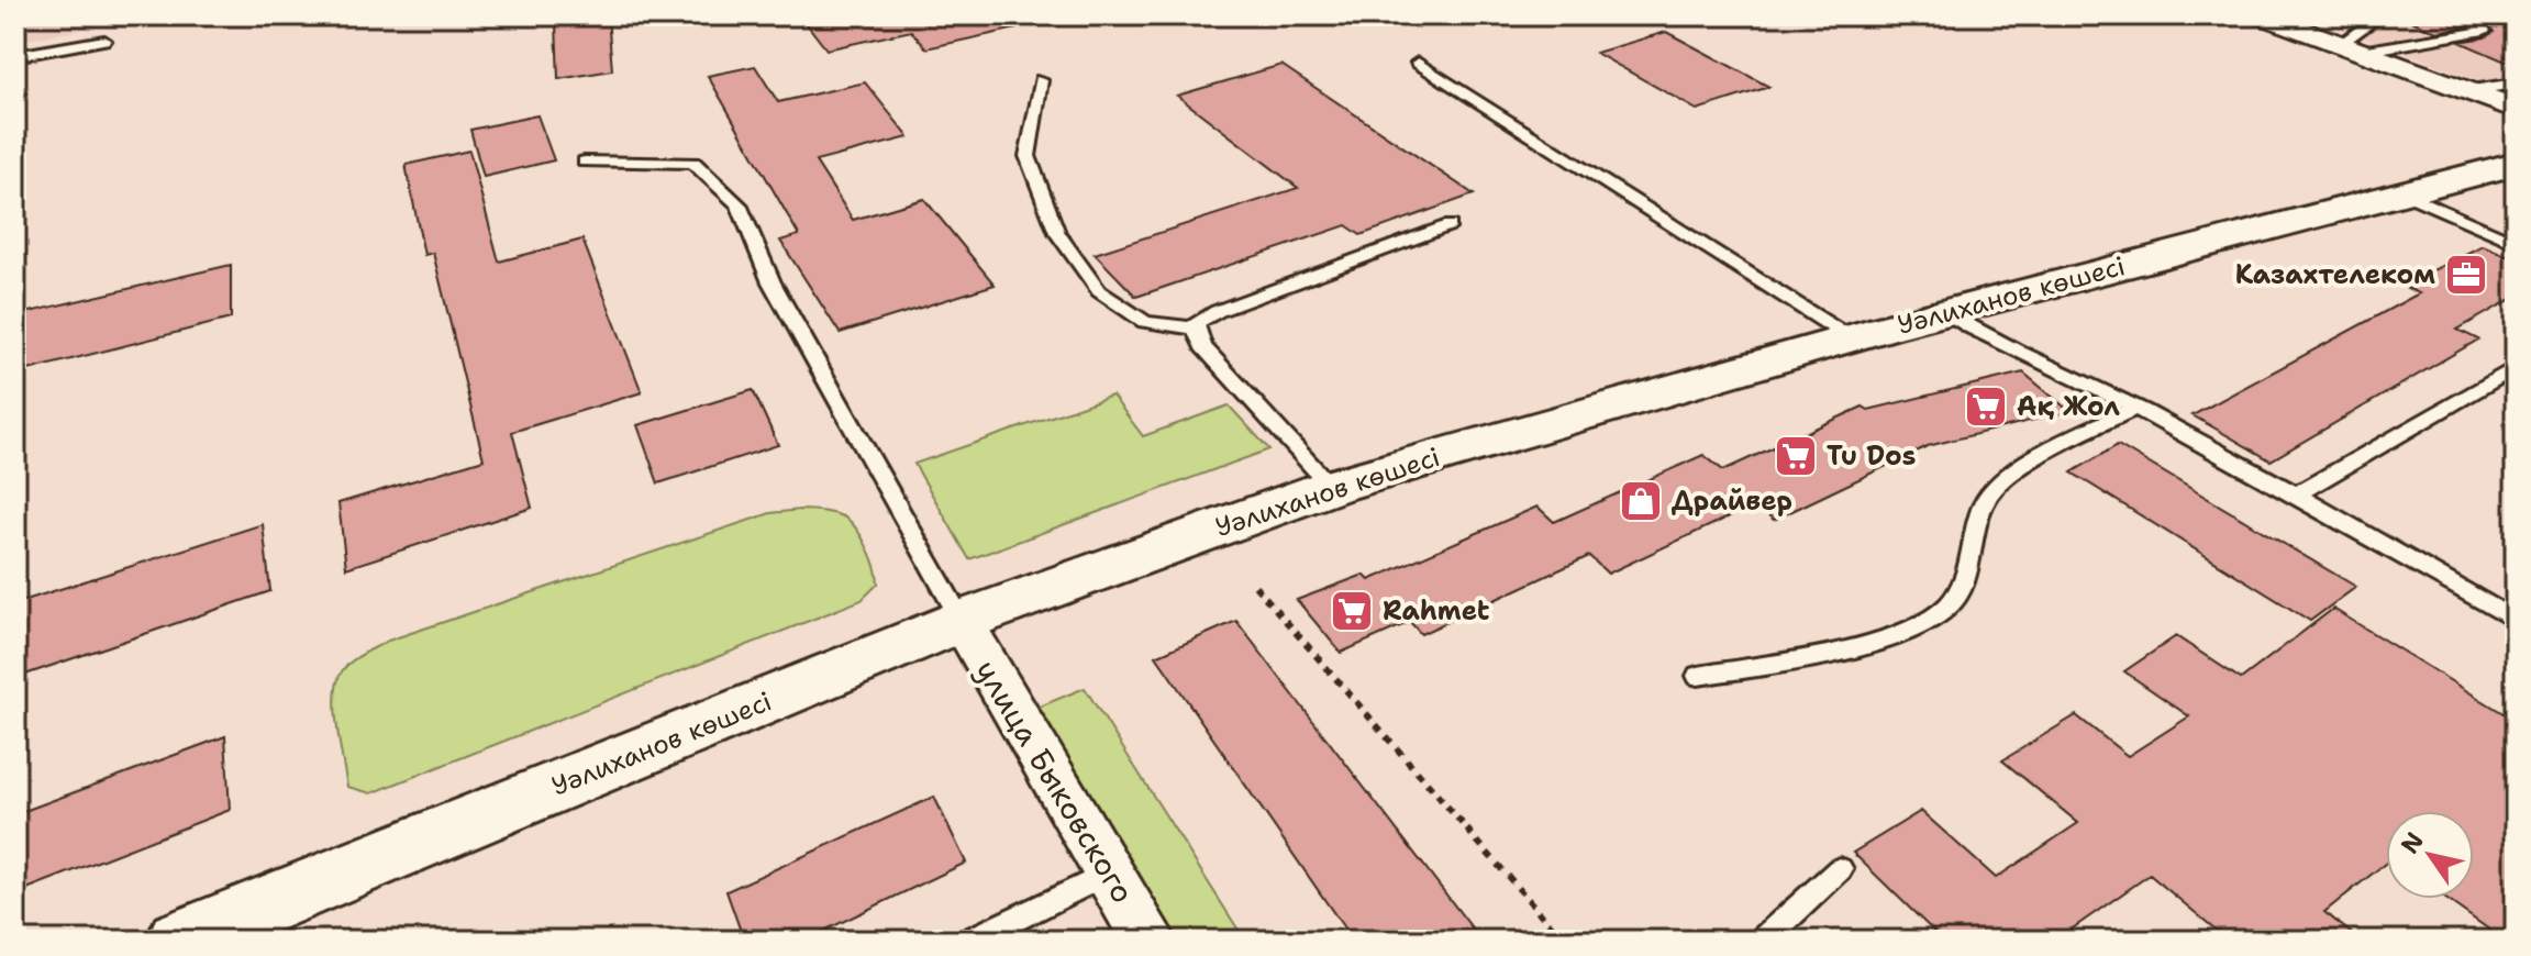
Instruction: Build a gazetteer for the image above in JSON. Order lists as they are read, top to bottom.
{
  "streets": {
    "highway": ["Уәлиханов көшесі"],
    "street": ["улица Быковского"]
  },
  "crossings": [
    ["Уәлиханов көшесі", "улица Быковского"]
  ],
  "places": {
    "office": ["Казахтелеком"],
    "supermarket": ["Ақ Жол", "Tu Dos", "Rahmet"],
    "shop": ["Драйвер"]
  },
  "north": "top left"
}
